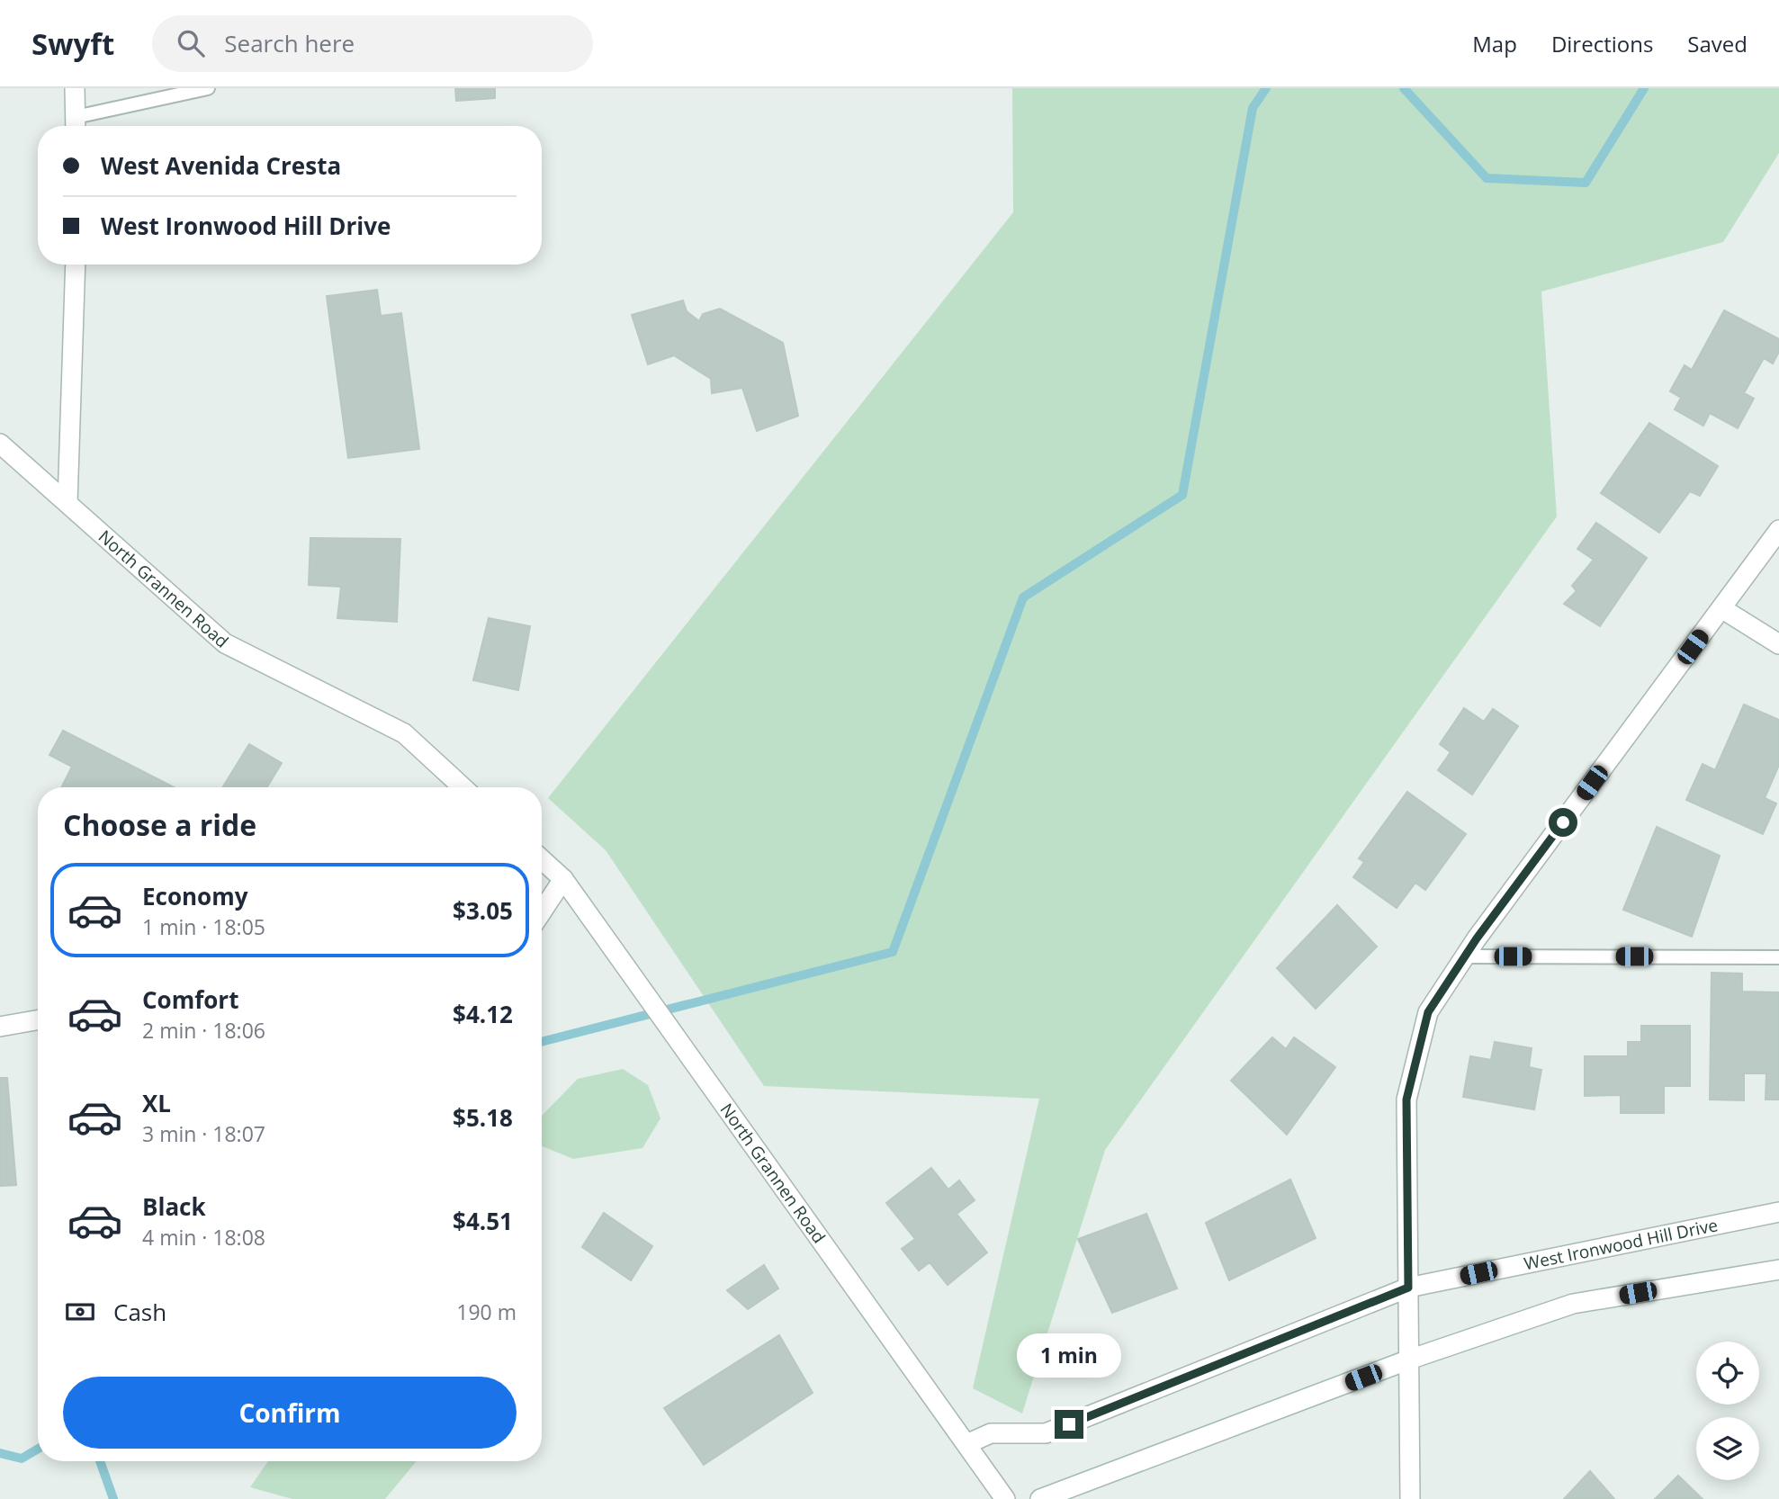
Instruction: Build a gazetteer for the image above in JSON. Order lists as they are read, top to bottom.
{
  "streets": {
    "street": ["North Grannen Road", "West Ironwood Hill Drive"]
  },
  "crossings": [
    ["North Grannen Road", "West Ironwood Hill Drive"]
  ],
  "page": {
    "header": "Swyft",
    "search": "Search here",
    "nav": ["Map", "Directions", "Saved"],
    "banner": ["West Avenida Cresta", "West Ironwood Hill Drive"],
    "heading": "Choose a ride",
    "list": [
      {
        "name": "Economy",
        "note": "1 min · 18:05",
        "value": "$3.05"
      },
      {
        "name": "Comfort",
        "note": "2 min · 18:06",
        "value": "$4.12"
      },
      {
        "name": "XL",
        "note": "3 min · 18:07",
        "value": "$5.18"
      },
      {
        "name": "Black",
        "note": "4 min · 18:08",
        "value": "$4.51"
      }
    ],
    "pay": ["Cash", "190 m"],
    "bubble": "1 min",
    "buttons": "Confirm"
  }
}
